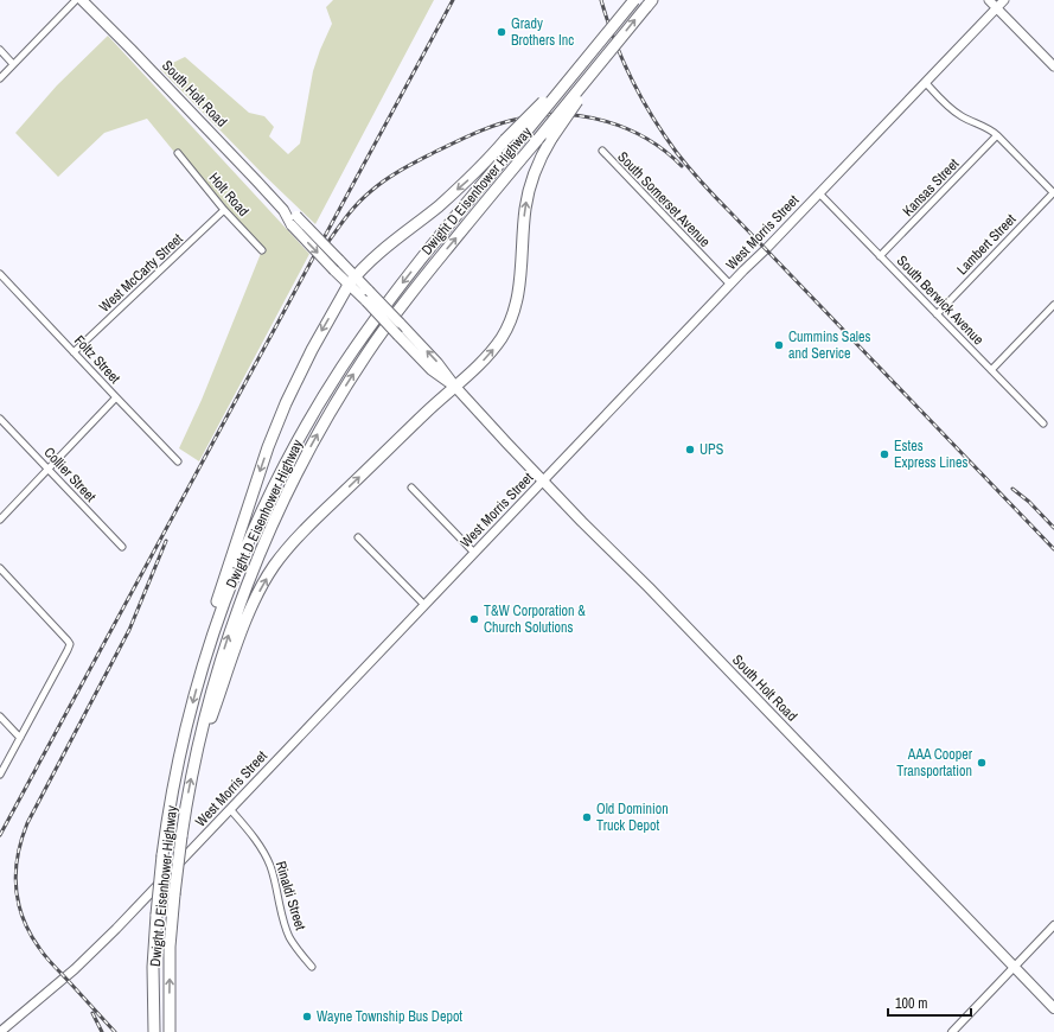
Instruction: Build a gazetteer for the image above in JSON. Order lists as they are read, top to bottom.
{
  "streets": {
    "highway": ["Dwight D Eisenhower Highway"],
    "main road": ["South Holt Road", "West Morris Street"],
    "street": [
      "Kansas Street",
      "Holt Road",
      "South Somerset Avenue",
      "Lambert Street",
      "West McCarty Street",
      "South Berwick Avenue",
      "Foltz Street",
      "Collier Street",
      "Rinaldi Street"
    ]
  },
  "crossings": [
    ["South Holt Road", "West Morris Street"],
    ["Kansas Street", "South Berwick Avenue"],
    ["Holt Road", "West McCarty Street"],
    ["South Somerset Avenue", "West Morris Street"],
    ["West Morris Street", "South Berwick Avenue"],
    ["West Morris Street", "Rinaldi Street"],
    ["Lambert Street", "South Berwick Avenue"],
    ["West McCarty Street", "Foltz Street"]
  ],
  "places": [
    "Grady Brothers Inc",
    "Cummins Sales and Service",
    "UPS",
    "Estes Express Lines",
    "T&W Corporation & Church Solutions",
    "AAA Cooper Transportation",
    "Old Dominion Truck Depot",
    "Wayne Township Bus Depot"
  ],
  "scale_bar": "100 m"
}
